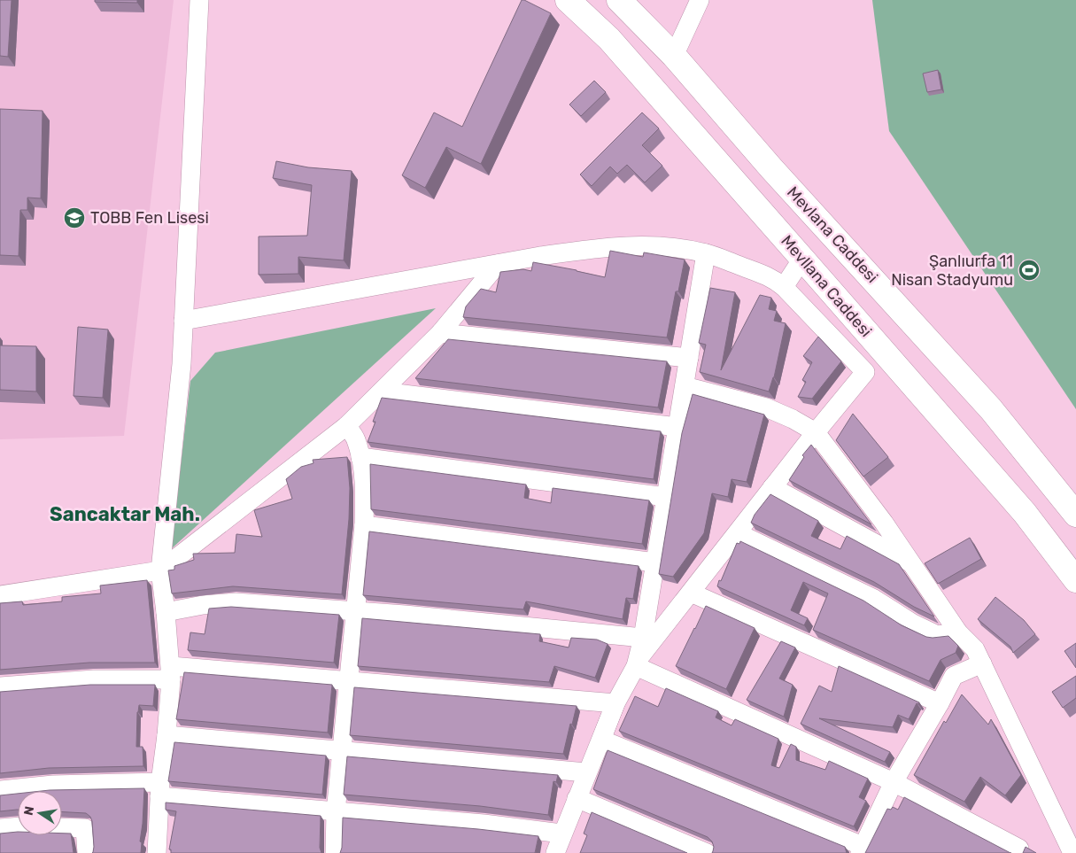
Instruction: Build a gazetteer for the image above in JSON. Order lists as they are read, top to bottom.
{
  "streets": {
    "main road": ["Mevlana Caddesi", "Mevllana Caddesi"]
  },
  "districts": ["Sancaktar Mah."],
  "places": {
    "school or university": ["TOBB Fen Lisesi"],
    "sports": ["Şanlıurfa 11 Nisan Stadyumu"]
  },
  "north": "left"
}
